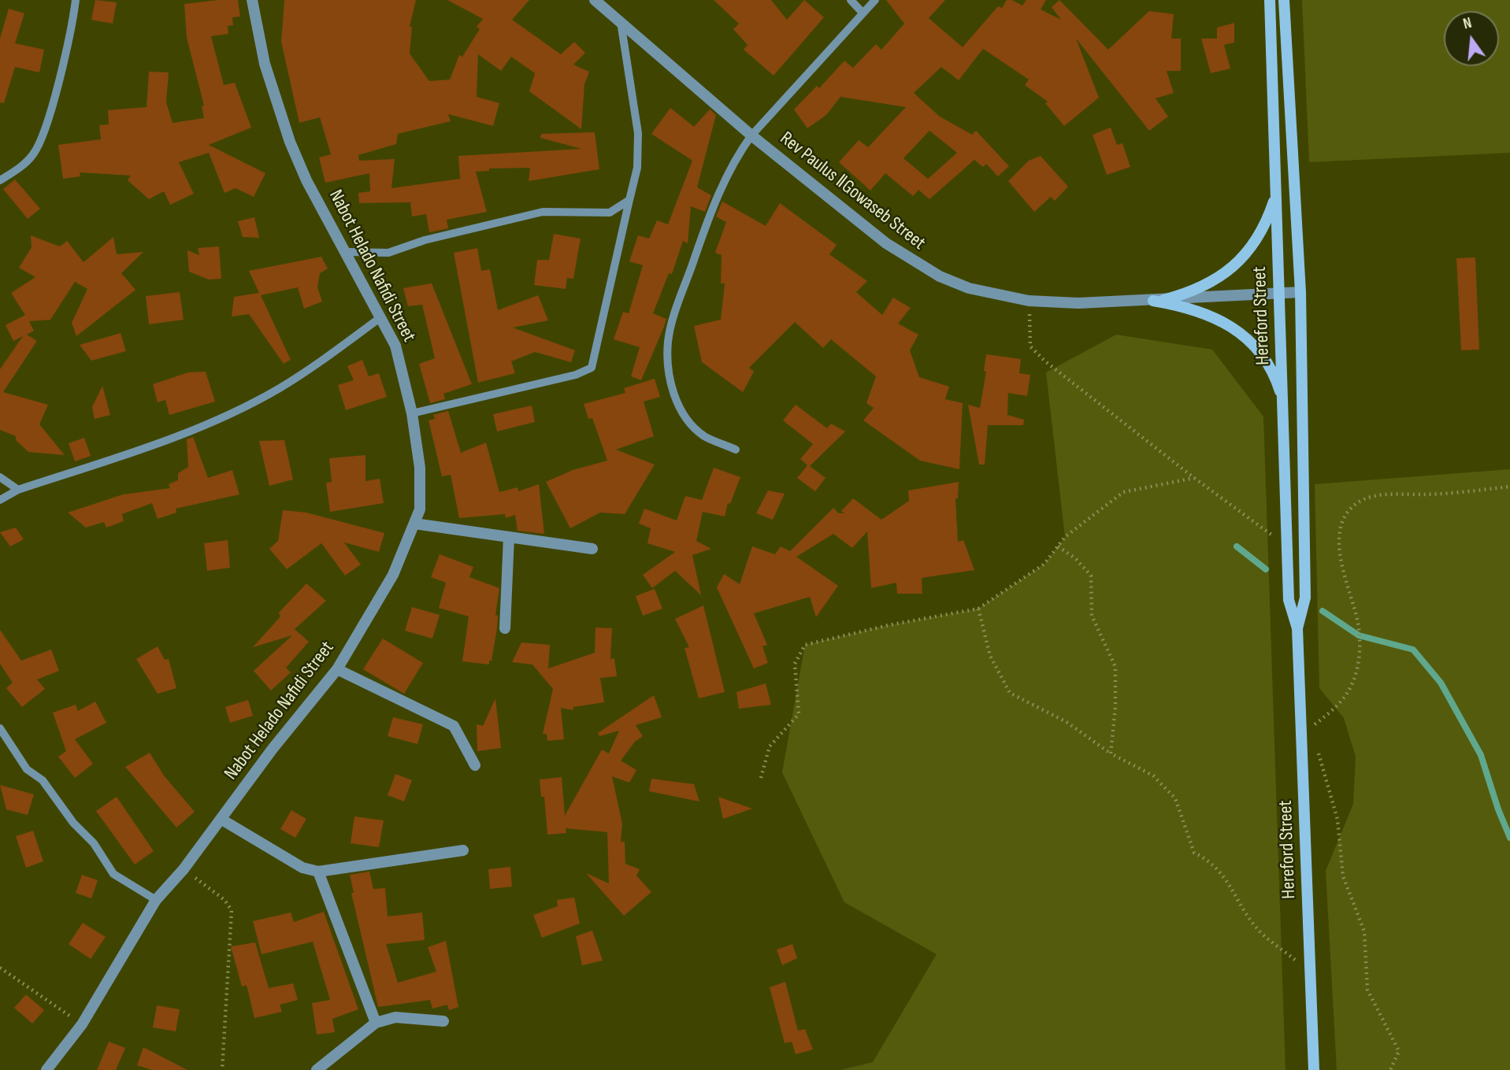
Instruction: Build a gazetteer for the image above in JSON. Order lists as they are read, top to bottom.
{
  "streets": {
    "main road": ["Hereford Street"],
    "street": ["Rev Paulus ǁGowaseb Street", "Nabot Helado Nafidi Street"]
  },
  "crossings": [
    ["Rev Paulus ǁGowaseb Street", "Hereford Street"]
  ],
  "north": "top"
}
